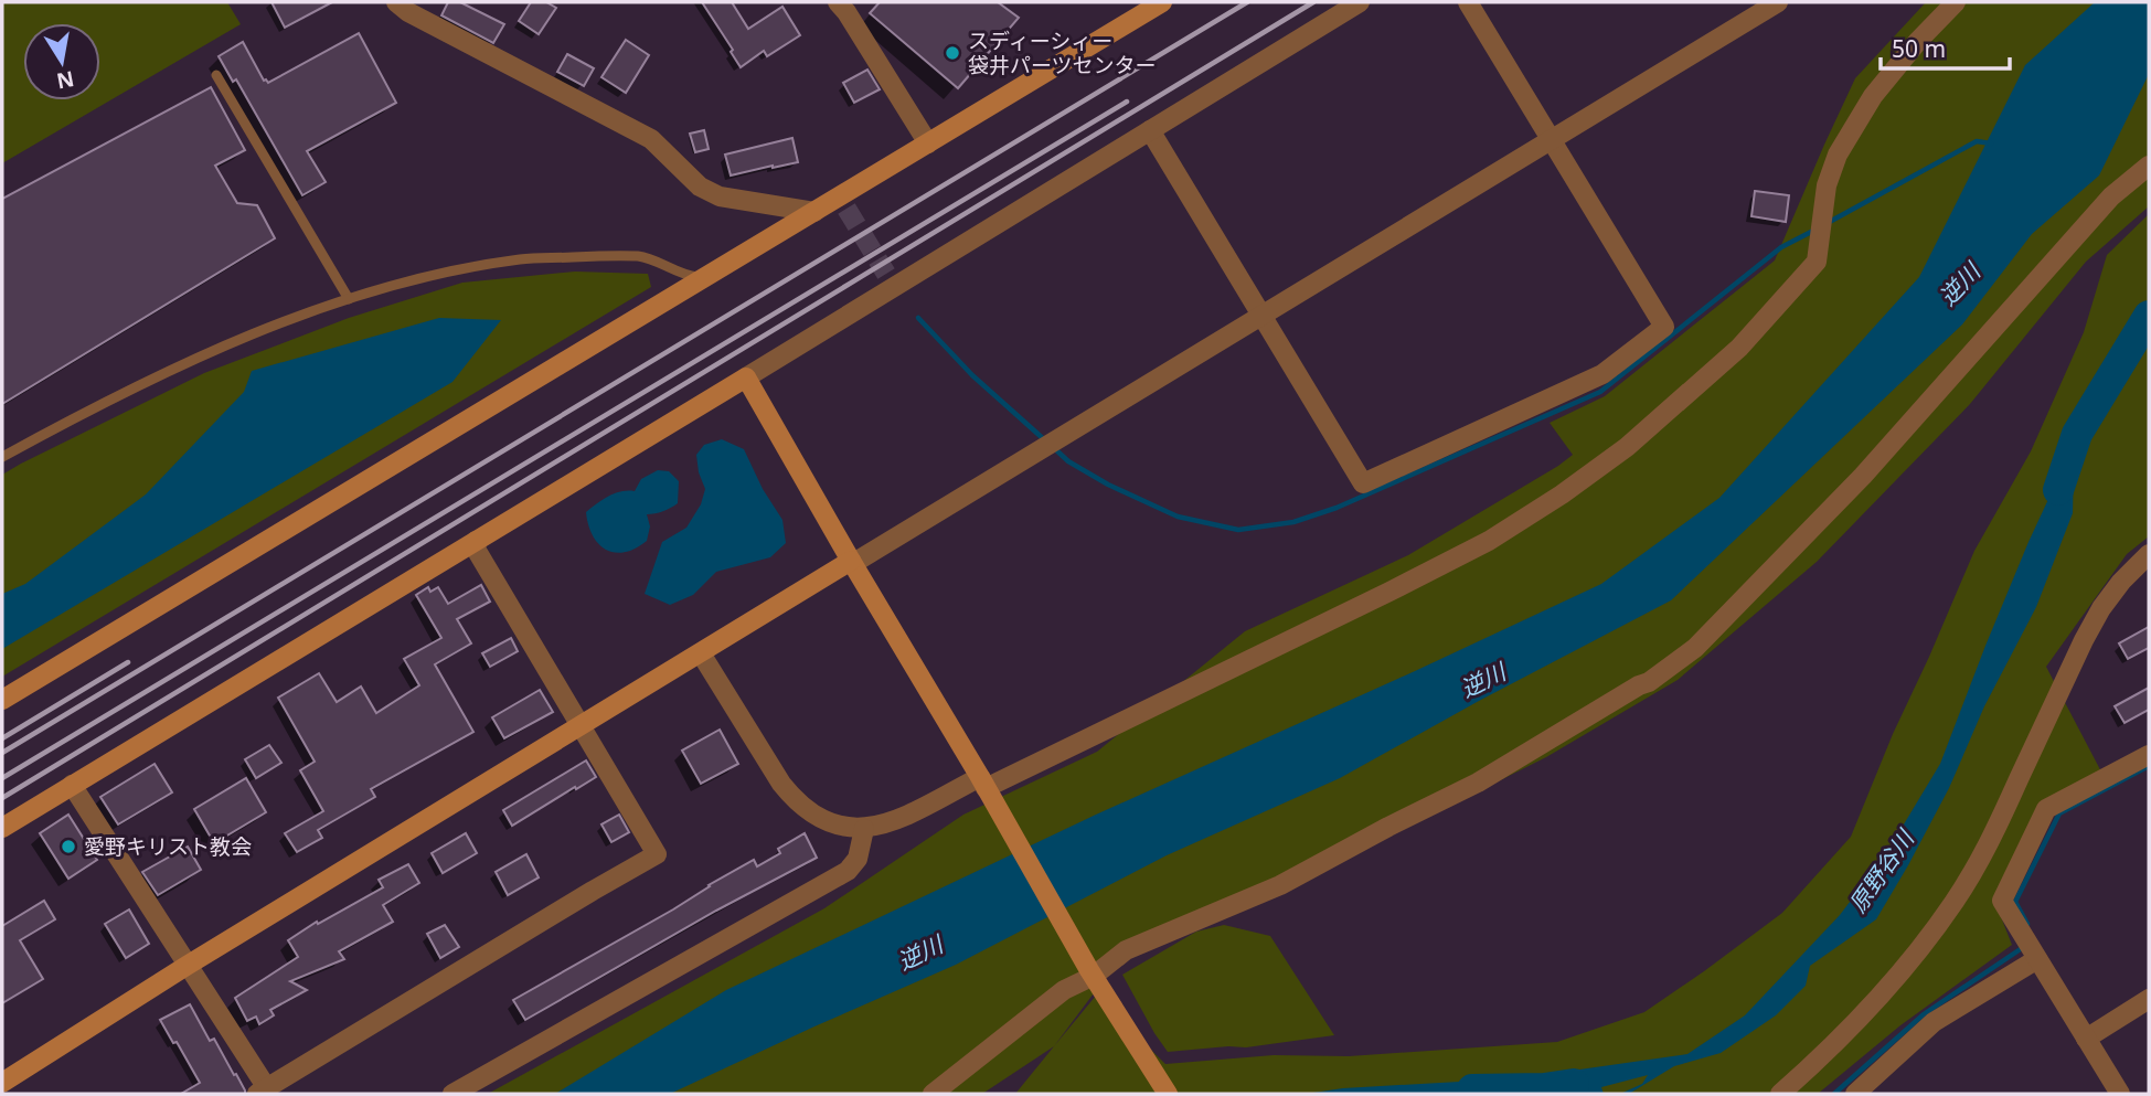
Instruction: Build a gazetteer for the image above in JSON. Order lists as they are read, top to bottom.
{
  "water": ["逆川", "原野谷川"],
  "places": ["スディーシィー 袋井パーツセンター", "愛野キリスト教会"],
  "scale_bar": "50 m",
  "north": "bottom"
}
